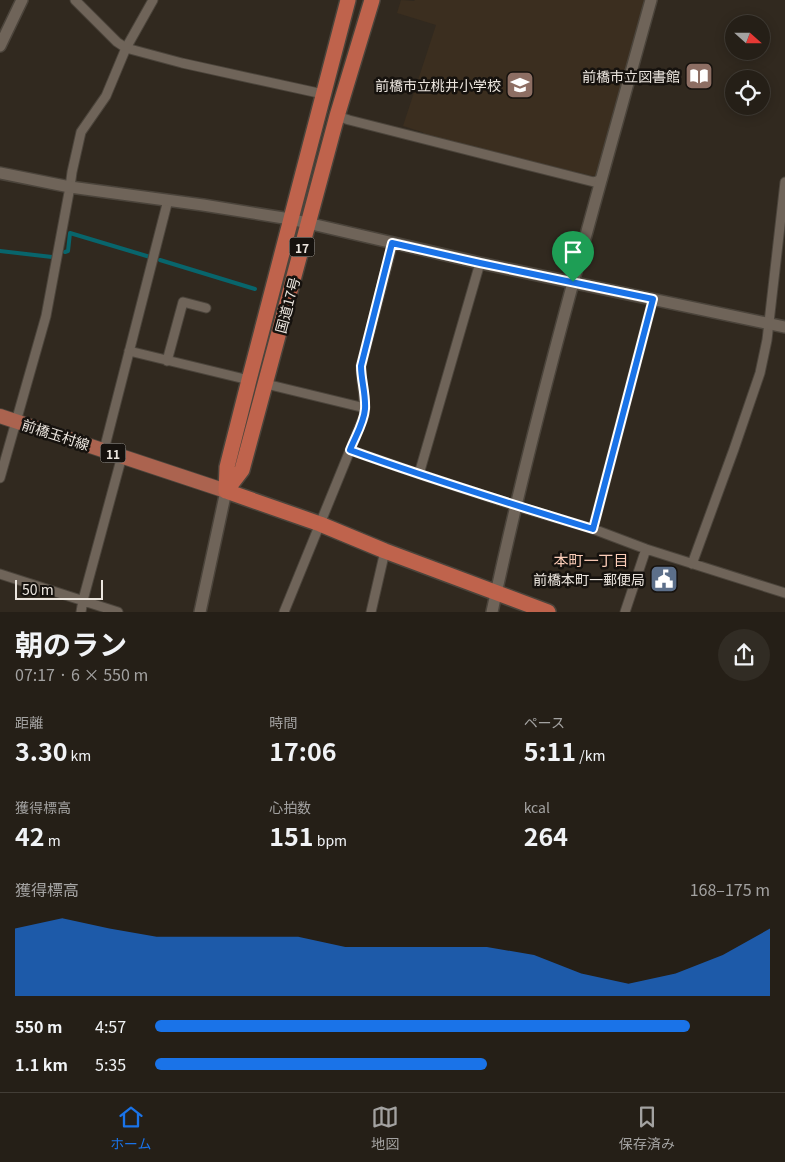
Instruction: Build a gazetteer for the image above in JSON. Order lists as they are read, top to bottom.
{
  "streets": {
    "highway": ["17", "国道17号"],
    "main road": ["前橋玉村線", "11"]
  },
  "crossings": [
    ["国道17号", "前橋玉村線"]
  ],
  "districts": ["本町一丁目"],
  "places": {
    "library": ["前橋市立図書館"],
    "school or university": ["前橋市立桃井小学校"],
    "public building": ["前橋本町一郵便局"]
  },
  "scale_bar": "50 m",
  "north": "right",
  "page": {
    "scale": "50 m",
    "heading": ["朝のラン", "07:17 · 6 × 550 m"],
    "stats": [
      ["距離", "3.30 km"],
      ["時間", "17:06"],
      ["ペース", "5:11 /km"],
      ["獲得標高", "42 m"],
      ["心拍数", "151 bpm"],
      ["kcal", "264"]
    ],
    "chart": ["獲得標高", "168–175 m"],
    "list": [
      {
        "name": "550 m",
        "note": "4:57"
      },
      {
        "name": "1.1 km",
        "note": "5:35"
      }
    ],
    "tabs": ["ホーム", "地図", "保存済み"]
  }
}
